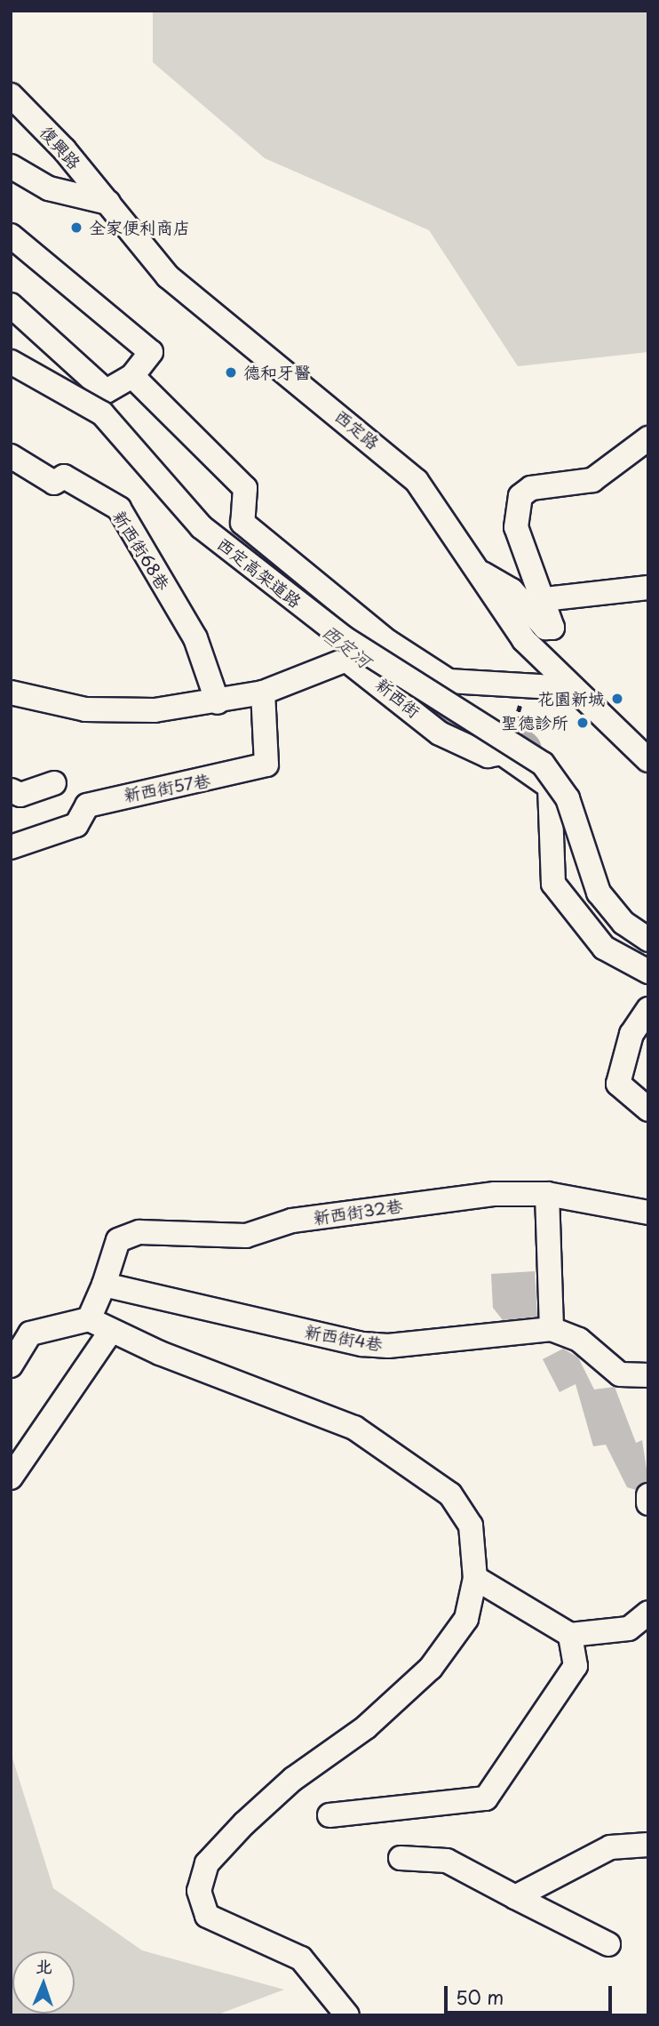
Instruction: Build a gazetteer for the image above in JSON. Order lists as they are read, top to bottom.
{
  "streets": {
    "street": [
      "復興路",
      "西定路",
      "新西街68巷",
      "西定高架道路",
      "新西街",
      "新西街57巷",
      "新西街32巷",
      "新西街4巷"
    ]
  },
  "crossings": [
    ["復興路", "西定路"],
    ["新西街32巷", "新西街4巷"]
  ],
  "water": ["西定河"],
  "places": [
    "全家便利商店",
    "德和牙醫",
    "花園新城",
    "聖德診所"
  ],
  "scale_bar": "50 m",
  "north": "top"
}
